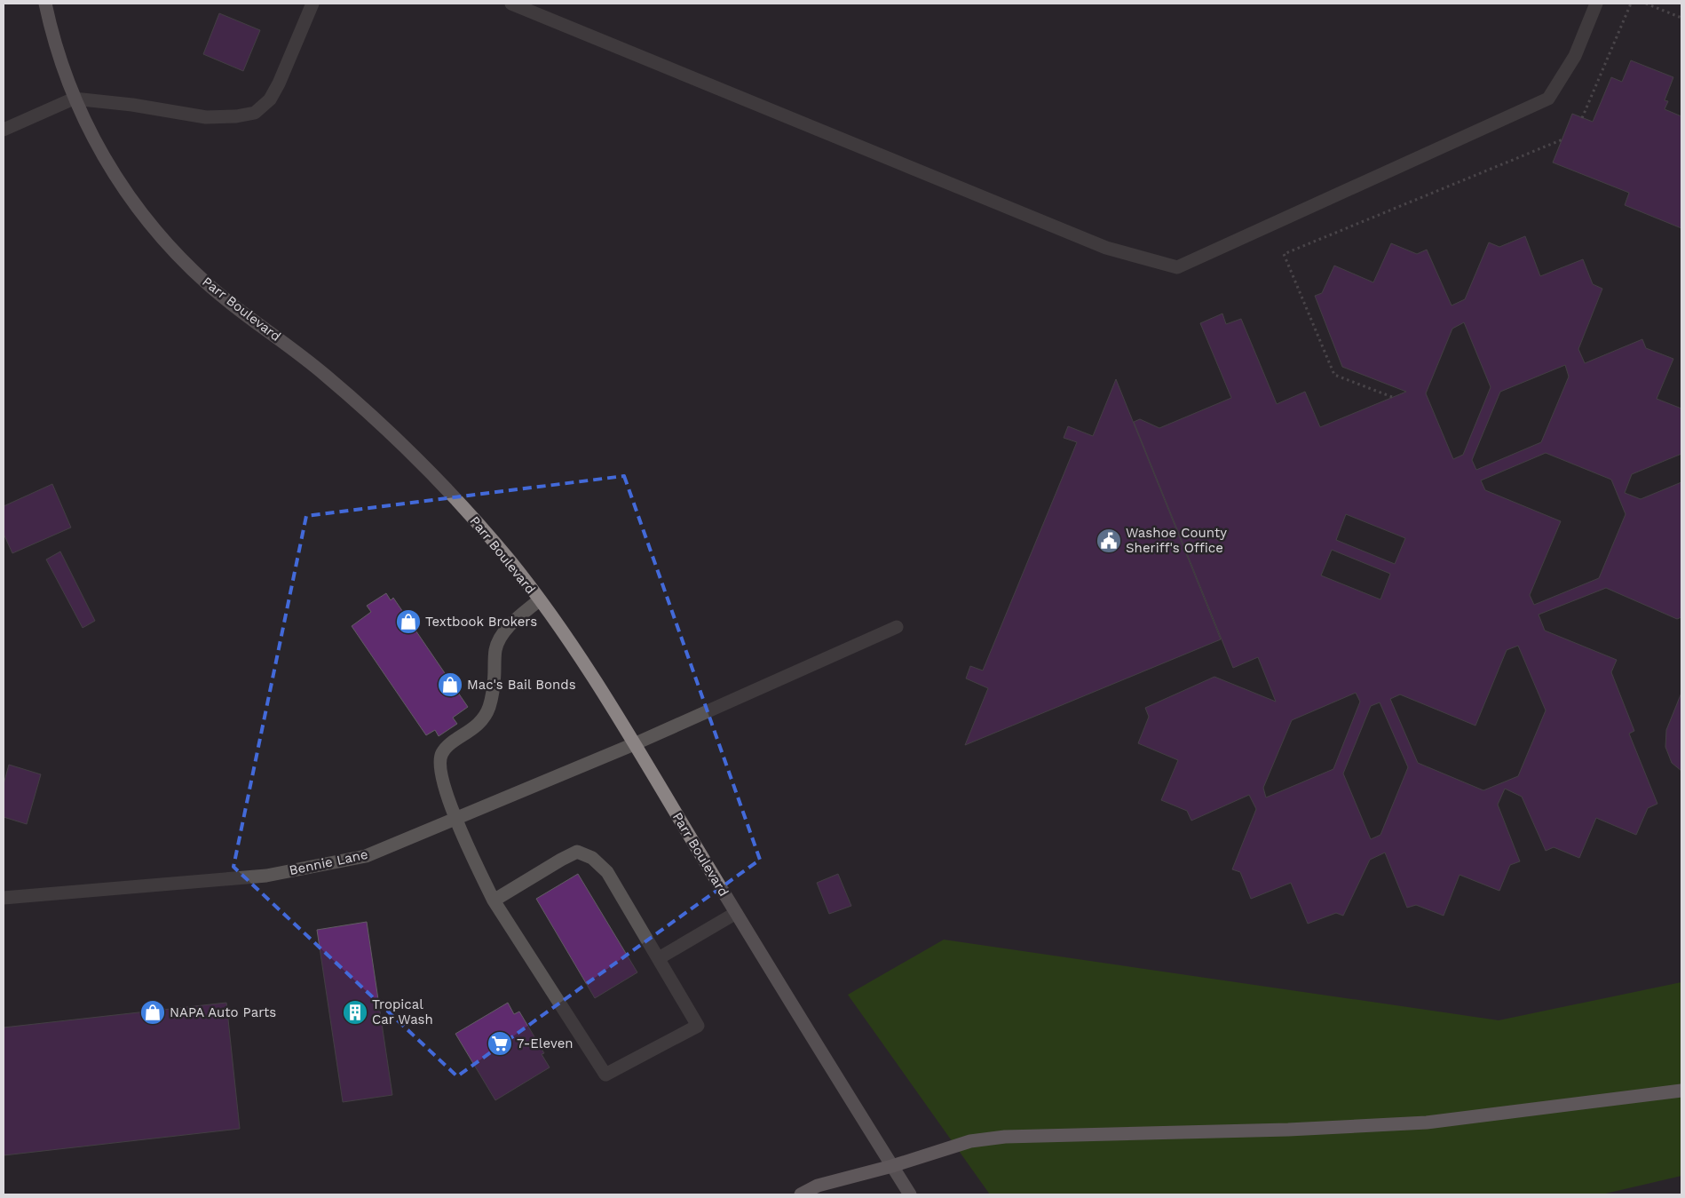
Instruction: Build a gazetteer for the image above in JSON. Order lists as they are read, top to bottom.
{
  "streets": {
    "main road": ["Parr Boulevard"],
    "street": ["Bennie Lane"]
  },
  "crossings": [
    ["Parr Boulevard", "Bennie Lane"]
  ],
  "places": {
    "public building": ["Washoe County Sheriff's Office"],
    "shop": ["Textbook Brokers", "Mac's Bail Bonds", "NAPA Auto Parts"],
    "building": ["Tropical Car Wash"],
    "supermarket": ["7-Eleven"]
  }
}
